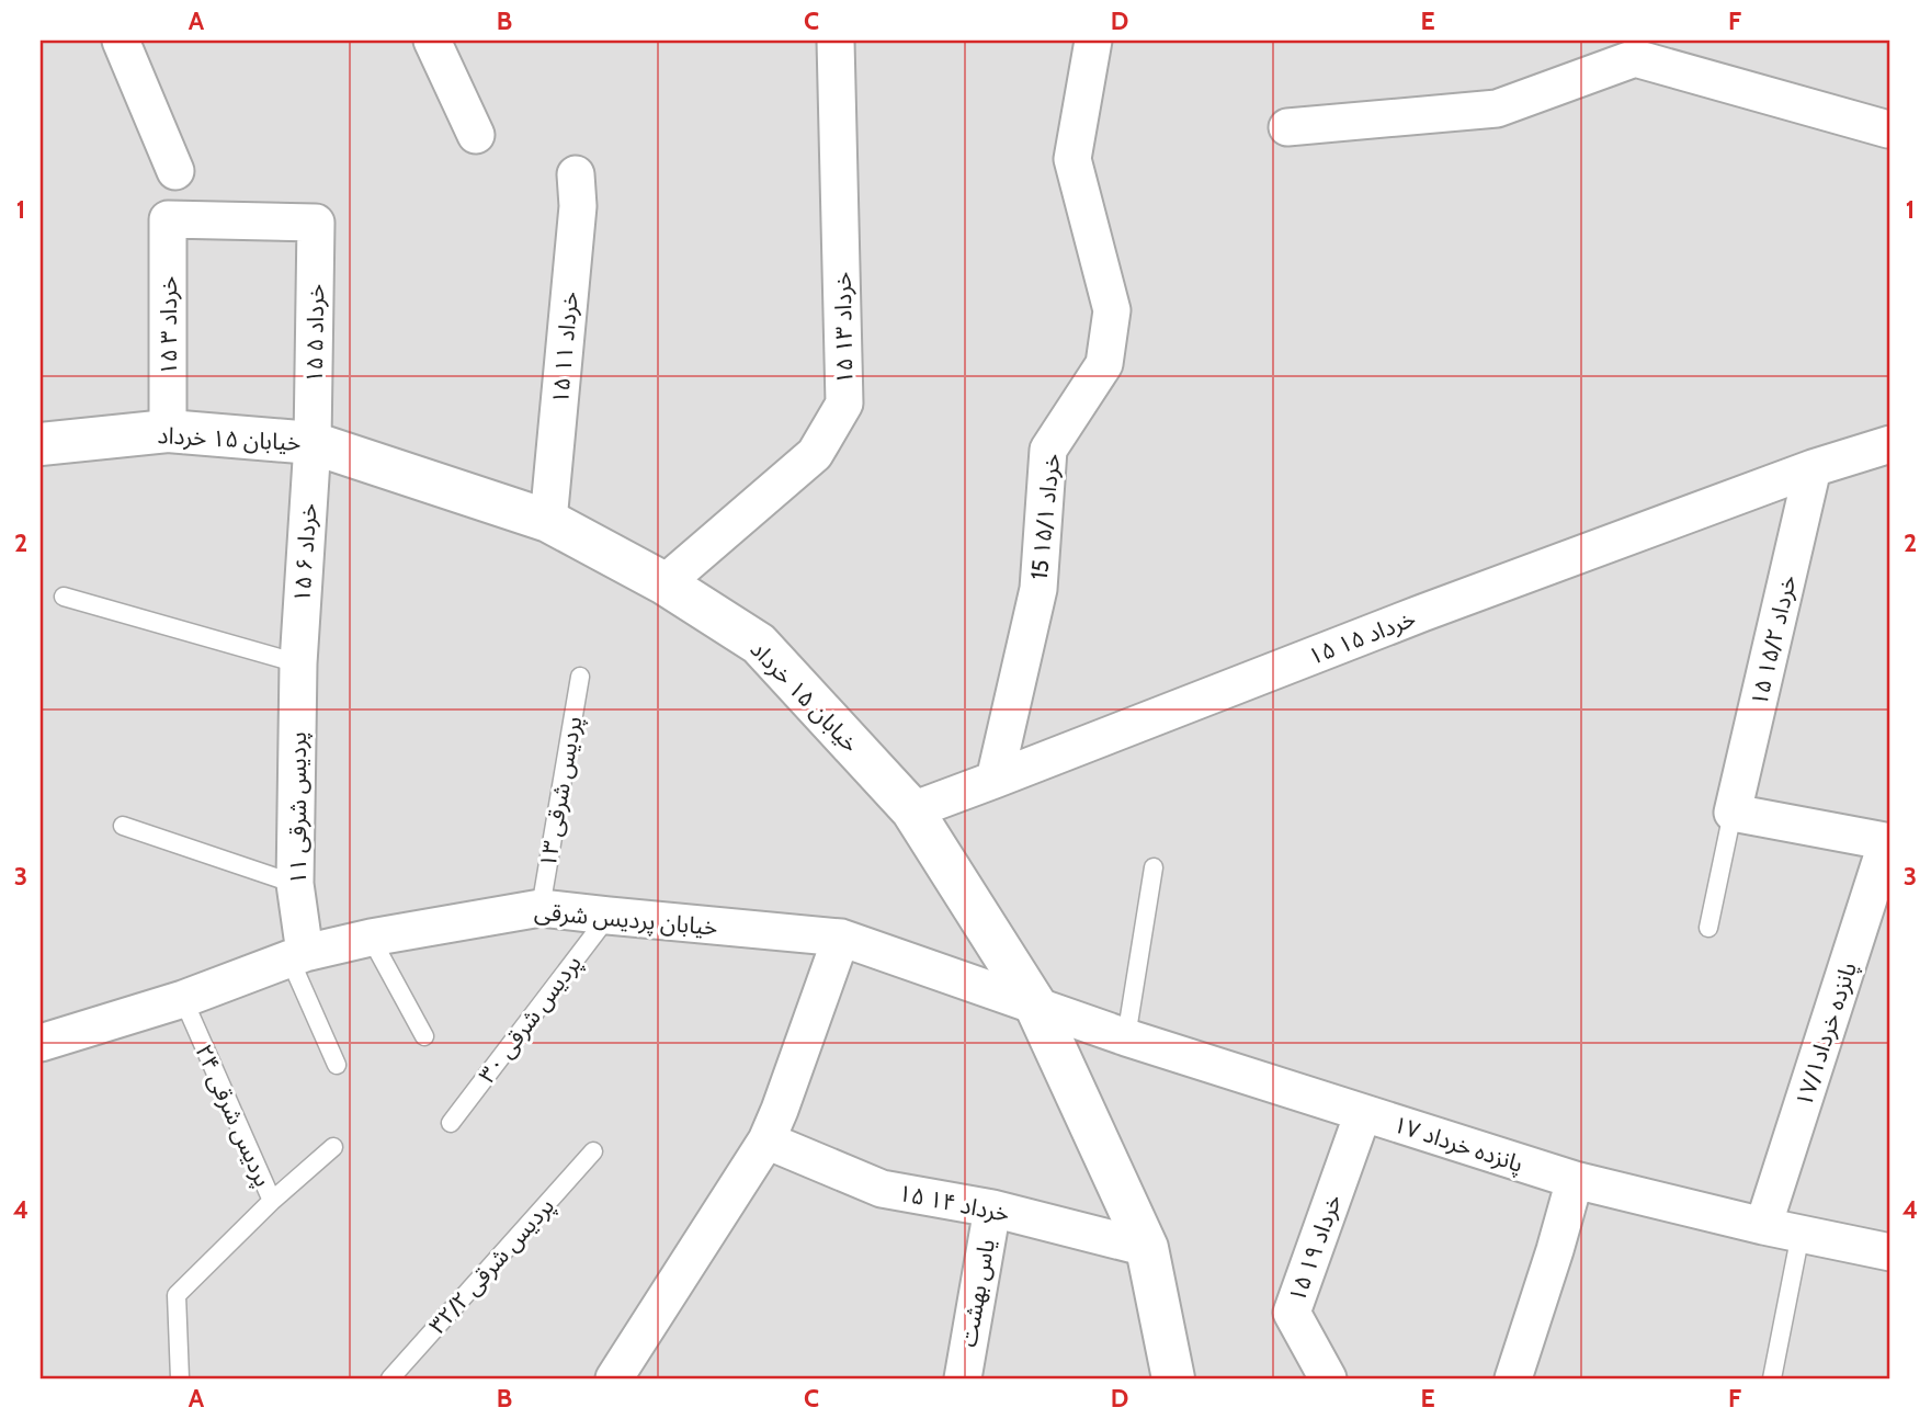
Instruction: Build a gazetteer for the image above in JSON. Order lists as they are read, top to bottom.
{
  "streets": {
    "street": [
      "۱۵ خرداد ۳",
      "۱۵ خرداد ۱۳",
      "۱۵ خرداد ۵",
      "۱۵ خرداد ۱۱",
      "خیابان ۱۵ خرداد",
      "15 خرداد ۱۵/۱",
      "۱۵ خرداد ۶",
      "۱۵ خرداد ۱۵",
      "۱۵ خرداد ۱۵/۲",
      "پردیس شرقی ۱۱",
      "خیابان پردیس شرقی",
      "پانزده خرداد۱۷/۱",
      "پانزده خرداد ۱۷",
      "۱۵ خرداد ۱۴",
      "۱۵ خرداد ۱۹",
      "یاس بهشت"
    ],
    "lane": [
      "پردیس شرقی ۱۳",
      "پردیس شرقی ۳۰",
      "پردیس شرقی ۲۴",
      "پردیس شرقی ۳۲/۲"
    ]
  },
  "crossings": [
    ["۱۵ خرداد ۳", "۱۵ خرداد ۵"],
    ["۱۵ خرداد ۳", "خیابان ۱۵ خرداد"],
    ["۱۵ خرداد ۱۳", "خیابان ۱۵ خرداد"],
    ["۱۵ خرداد ۵", "خیابان ۱۵ خرداد"],
    ["۱۵ خرداد ۵", "۱۵ خرداد ۶"],
    ["۱۵ خرداد ۱۱", "خیابان ۱۵ خرداد"],
    ["خیابان ۱۵ خرداد", "۱۵ خرداد ۶"],
    ["خیابان ۱۵ خرداد", "۱۵ خرداد ۱۵"],
    ["خیابان ۱۵ خرداد", "خیابان پردیس شرقی"],
    ["خیابان ۱۵ خرداد", "پانزده خرداد ۱۷"],
    ["خیابان ۱۵ خرداد", "۱۵ خرداد ۱۴"],
    ["15 خرداد ۱۵/۱", "۱۵ خرداد ۱۵"],
    ["۱۵ خرداد ۶", "پردیس شرقی ۱۱"],
    ["۱۵ خرداد ۱۵", "۱۵ خرداد ۱۵/۲"],
    ["پردیس شرقی ۱۳", "خیابان پردیس شرقی"],
    ["پردیس شرقی ۱۱", "خیابان پردیس شرقی"],
    ["خیابان پردیس شرقی", "پردیس شرقی ۳۰"],
    ["خیابان پردیس شرقی", "پردیس شرقی ۲۴"],
    ["خیابان پردیس شرقی", "پانزده خرداد ۱۷"],
    ["پانزده خرداد۱۷/۱", "پانزده خرداد ۱۷"],
    ["پانزده خرداد ۱۷", "۱۵ خرداد ۱۹"],
    ["۱۵ خرداد ۱۴", "یاس بهشت"]
  ],
  "grid": {
    "columns": [
      "A",
      "B",
      "C",
      "D",
      "E",
      "F"
    ],
    "rows": [
      "1",
      "2",
      "3",
      "4"
    ]
  }
}
